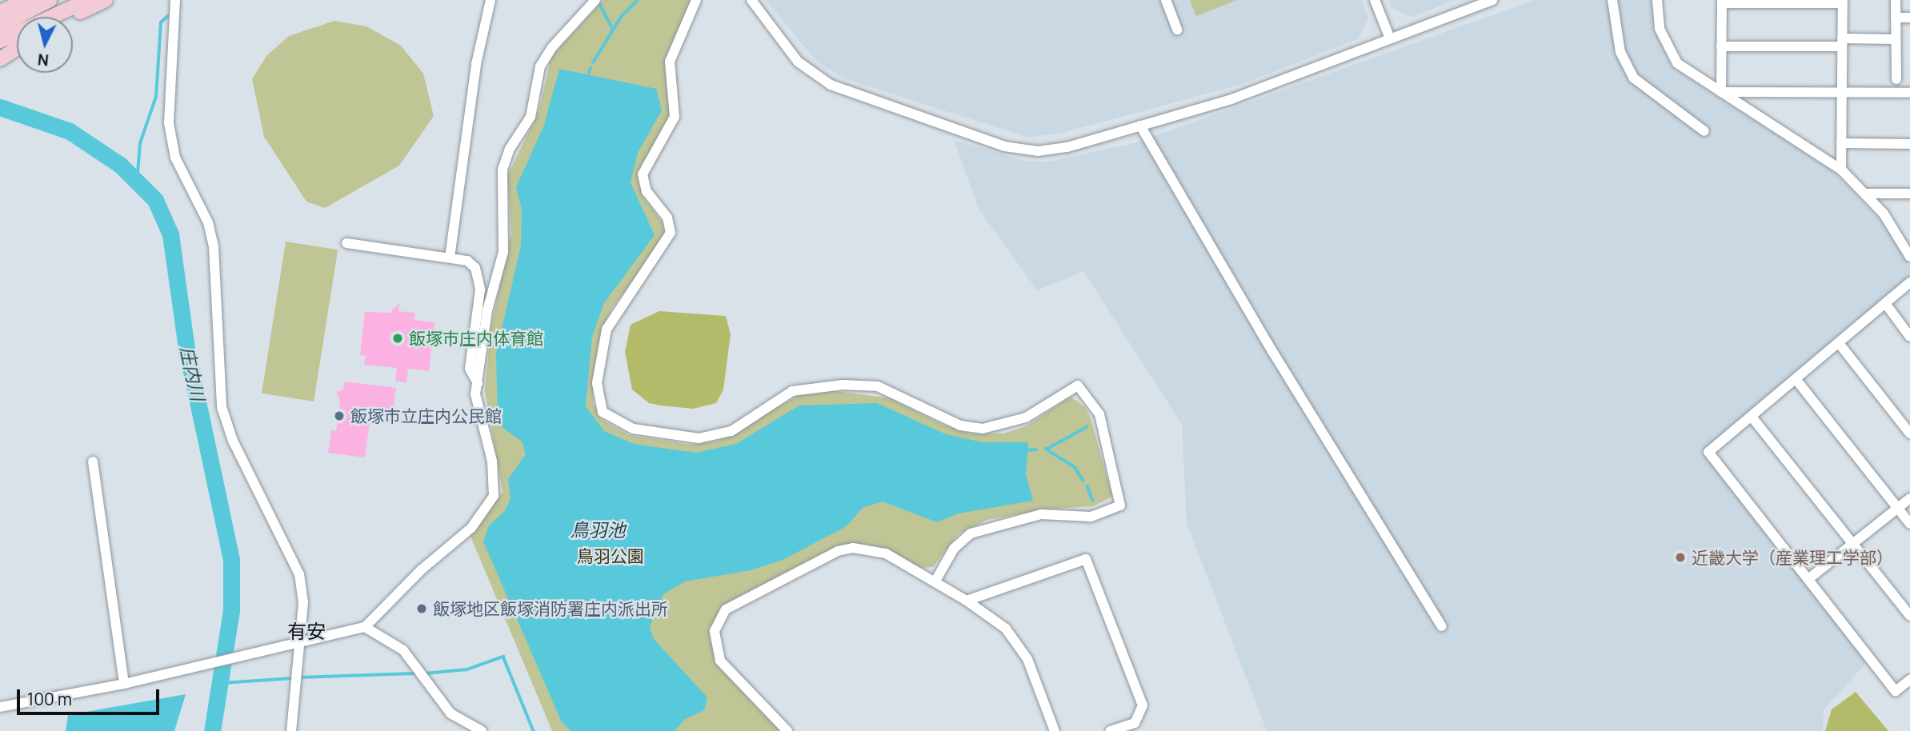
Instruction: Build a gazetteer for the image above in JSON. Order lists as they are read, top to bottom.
{
  "districts": ["有安"],
  "water": ["庄内川", "鳥羽池"],
  "parks": ["鳥羽公園"],
  "places": [
    "飯塚市庄内体育館",
    "飯塚市立庄内公民館",
    "近畿大学（産業理工学部）",
    "飯塚地区飯塚消防署庄内派出所"
  ],
  "scale_bar": "100 m",
  "north": "bottom"
}
